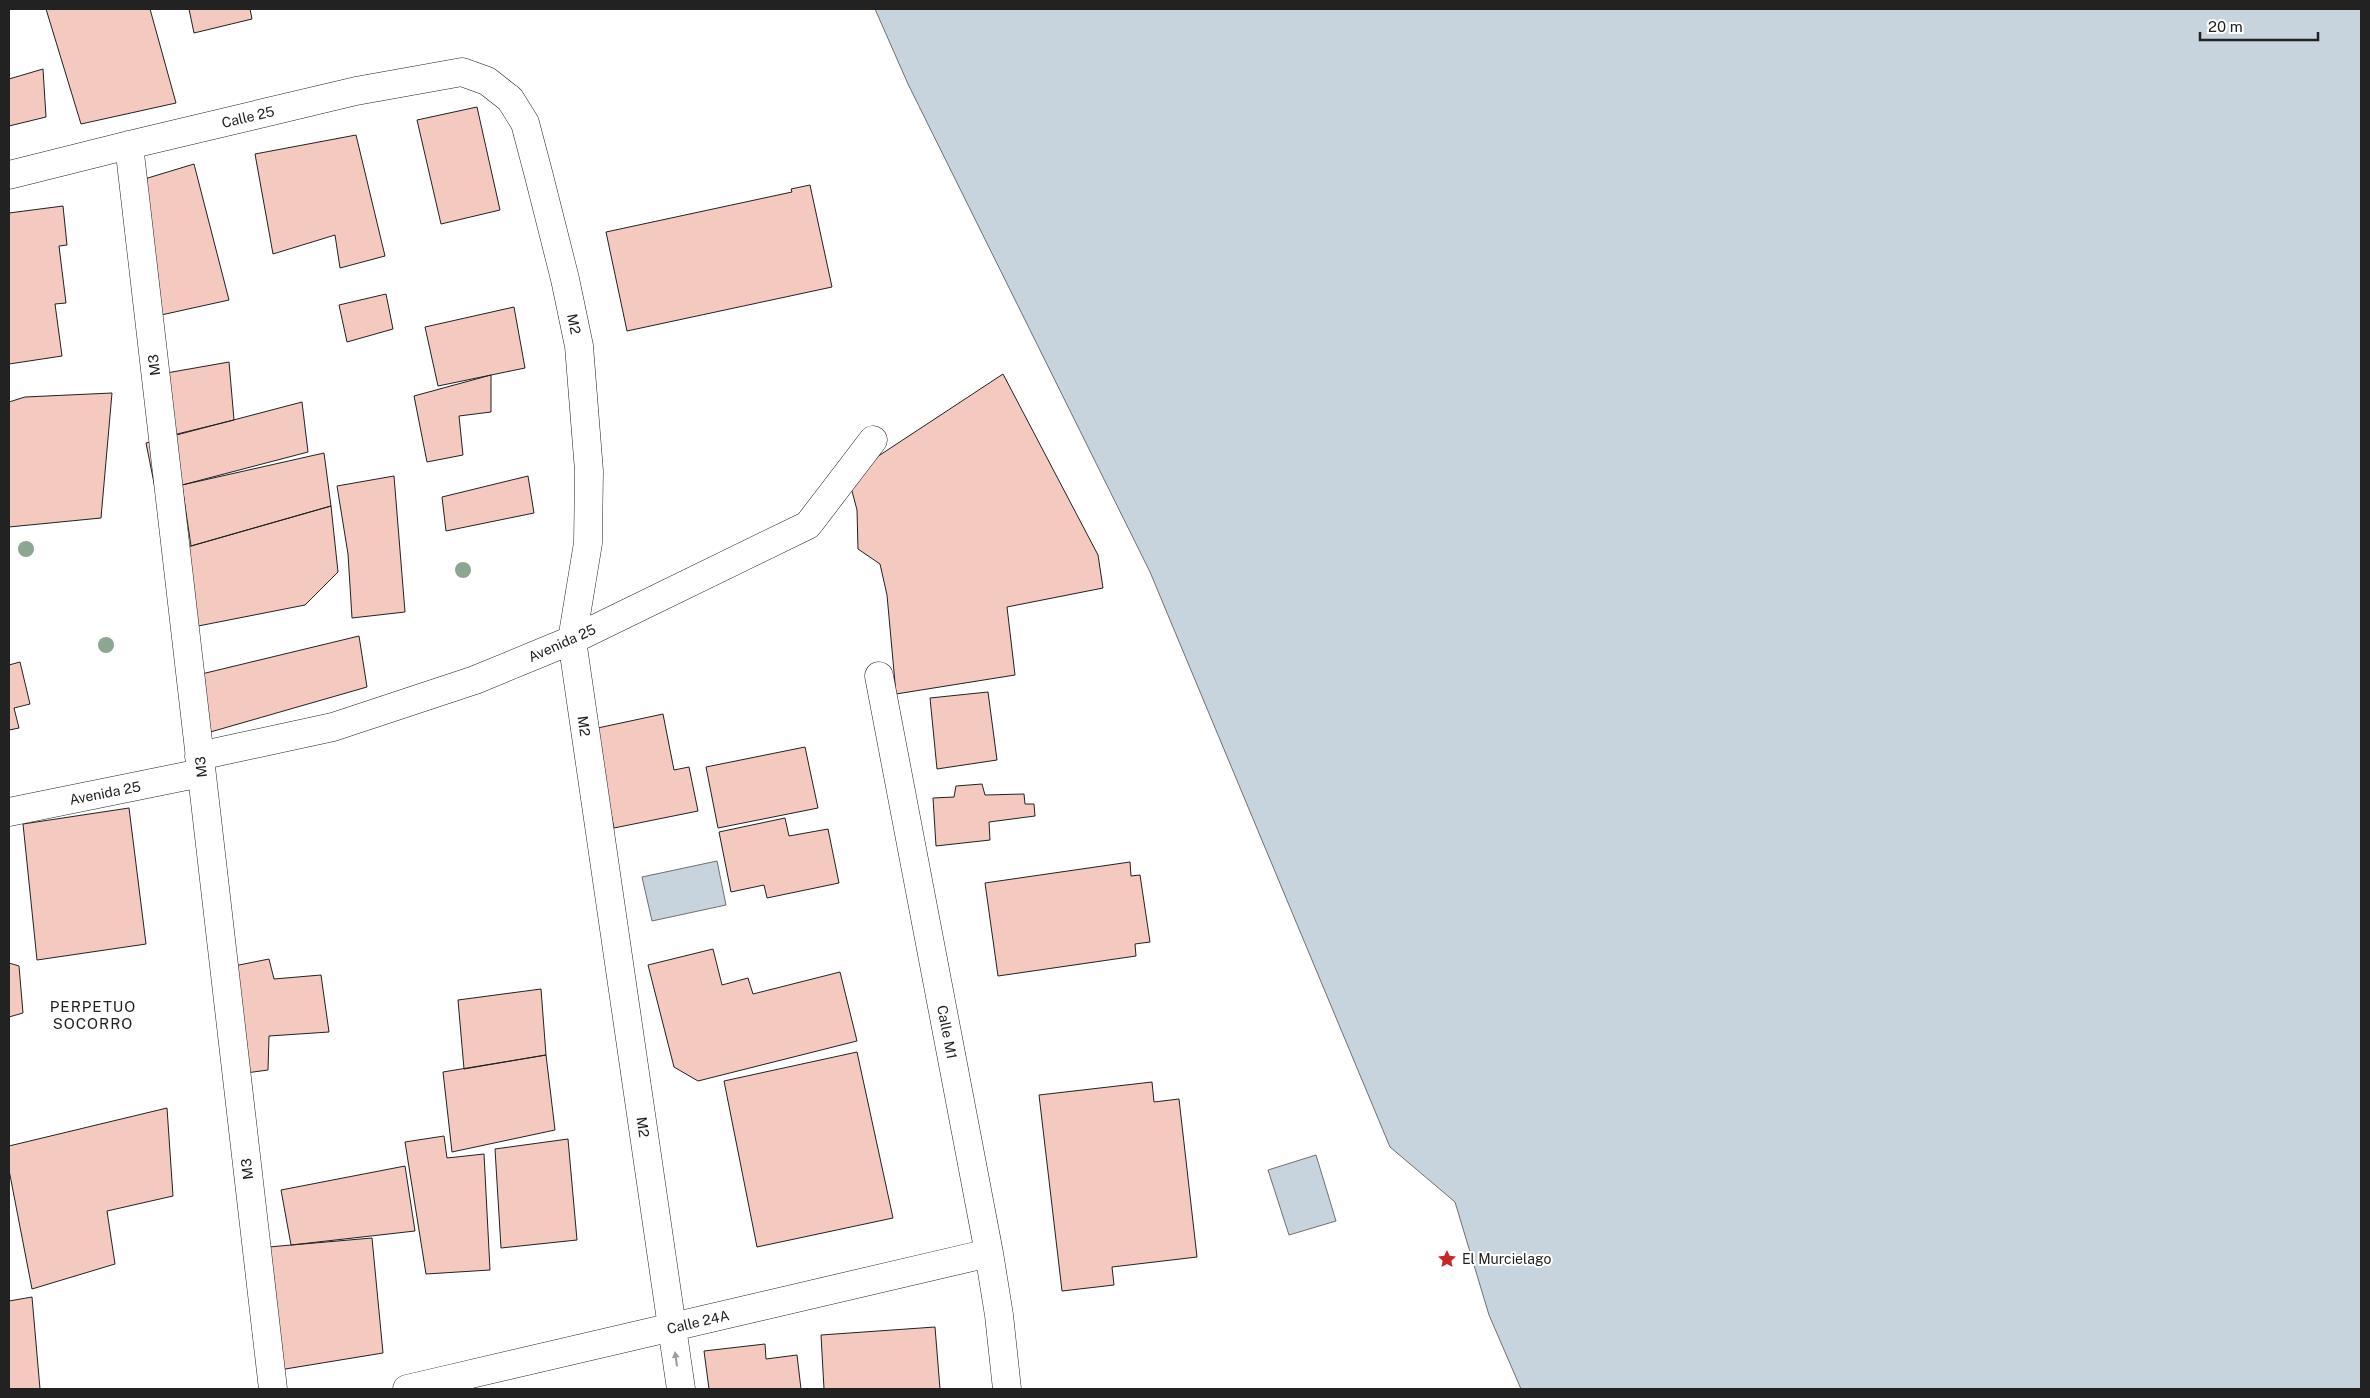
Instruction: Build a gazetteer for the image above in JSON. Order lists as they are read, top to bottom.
{
  "streets": {
    "street": [
      "Calle 25",
      "M2",
      "M3",
      "Avenida 25",
      "Calle M1",
      "Calle 24A"
    ]
  },
  "crossings": [
    ["Calle 25", "M2"],
    ["Calle 25", "M3"],
    ["M2", "Avenida 25"],
    ["M2", "Calle 24A"],
    ["M3", "Avenida 25"],
    ["Calle M1", "Calle 24A"]
  ],
  "districts": ["PERPETUO SOCORRO"],
  "places": {
    "place": ["El Murcielago"]
  },
  "scale_bar": "20 m"
}
